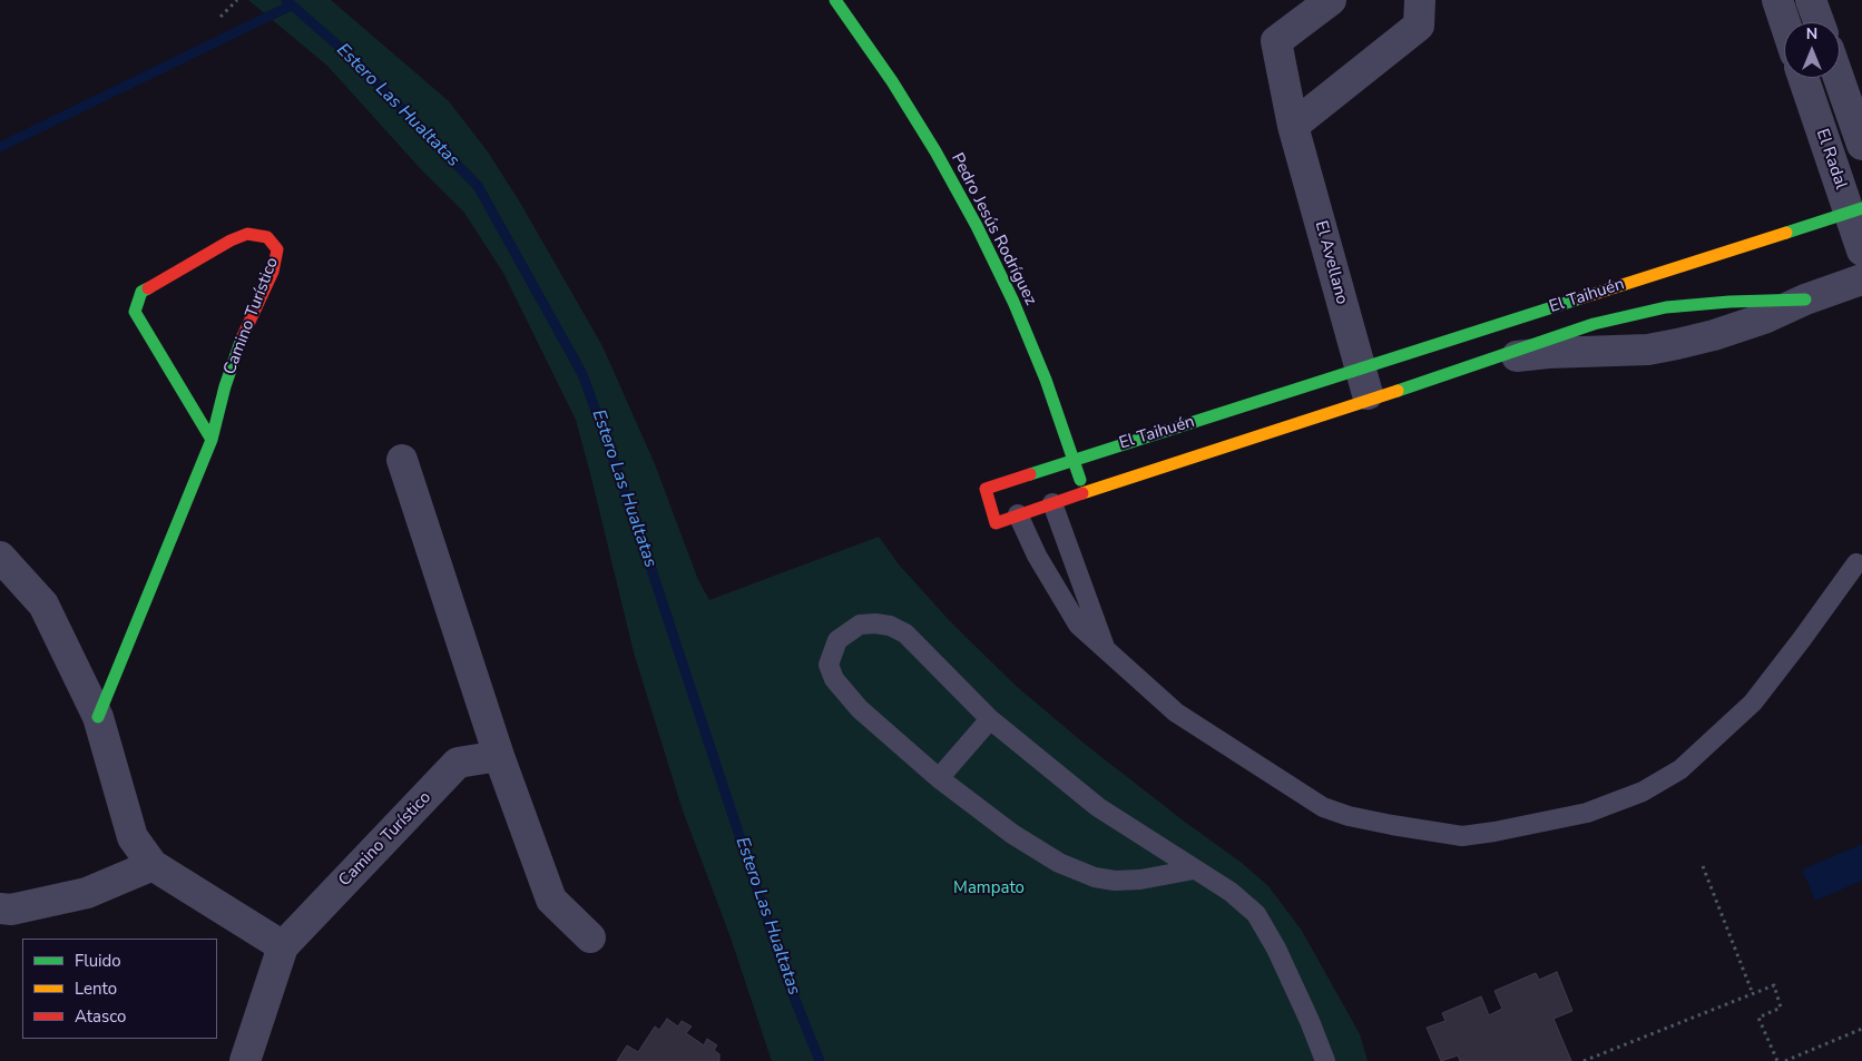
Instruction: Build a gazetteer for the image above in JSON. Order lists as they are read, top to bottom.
{
  "streets": {
    "street": [
      "El Radal",
      "Pedro Jesús Rodríguez",
      "El Avellano",
      "El Taihuén",
      "Camino Turístico"
    ]
  },
  "crossings": [
    ["El Radal", "El Taihuén"],
    ["Pedro Jesús Rodríguez", "El Taihuén"],
    ["El Avellano", "El Taihuén"]
  ],
  "water": ["Estero Las Hualtatas"],
  "parks": ["Mampato"],
  "legend": ["Fluido", "Lento", "Atasco"],
  "north": "top"
}
